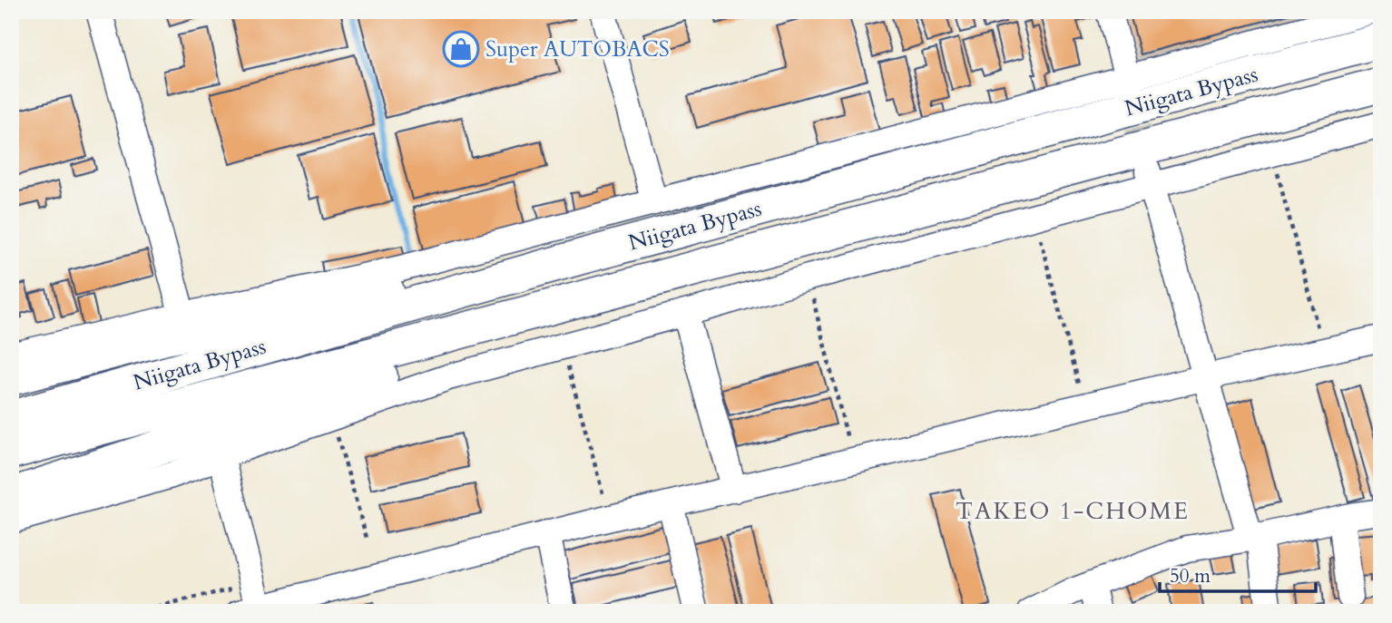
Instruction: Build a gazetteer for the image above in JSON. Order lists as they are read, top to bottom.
{
  "streets": {
    "highway": ["Niigata Bypass"]
  },
  "districts": ["TAKEO 1-CHOME"],
  "places": {
    "shop": ["Super AUTOBACS"]
  },
  "scale_bar": "50 m"
}
